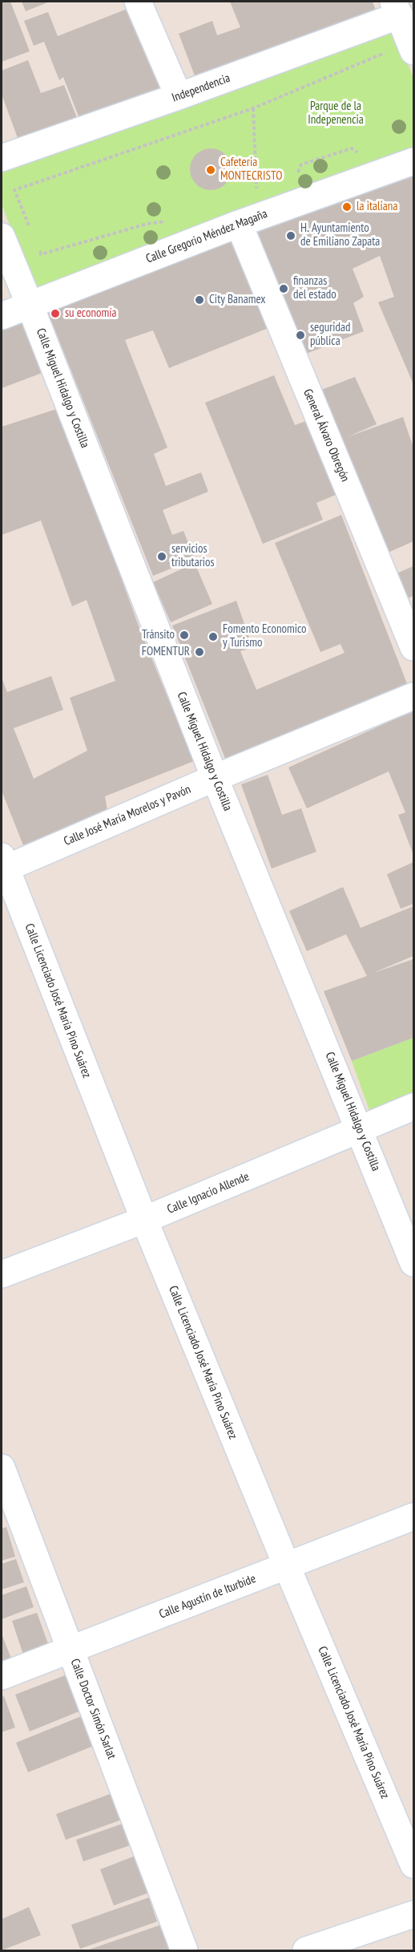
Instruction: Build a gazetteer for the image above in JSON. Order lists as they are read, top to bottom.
{
  "streets": {
    "street": [
      "Independencia",
      "Calle Gregorio Méndez Magaña",
      "Calle Miguel Hidalgo y Costilla",
      "General Álvaro Obregón",
      "Calle José María Morelos y Pavón",
      "Calle Licenciado José María Pino Suárez",
      "Calle Ignacio Allende",
      "Calle Agustín de Iturbide",
      "Calle Doctor Simón Sarlat"
    ]
  },
  "crossings": [
    ["Calle Gregorio Méndez Magaña", "Calle Miguel Hidalgo y Costilla"],
    ["Calle Gregorio Méndez Magaña", "General Álvaro Obregón"],
    ["Calle Miguel Hidalgo y Costilla", "Calle José María Morelos y Pavón"],
    ["Calle Miguel Hidalgo y Costilla", "Calle Ignacio Allende"],
    ["Calle José María Morelos y Pavón", "Calle Licenciado José María Pino Suárez"],
    ["Calle Licenciado José María Pino Suárez", "Calle Ignacio Allende"],
    ["Calle Licenciado José María Pino Suárez", "Calle Agustín de Iturbide"],
    ["Calle Agustín de Iturbide", "Calle Doctor Simón Sarlat"]
  ],
  "parks": ["Parque de la Indepenencia"],
  "places": [
    "Cafeteria MONTECRISTO",
    "la italiana",
    "H. Ayuntamiento de Emiliano Zapata",
    "finanzas del estado",
    "City Banamex",
    "su economía",
    "seguridad pública",
    "servicios tributarios",
    "Tránsito",
    "Fomento Economico y Turismo",
    "FOMENTUR"
  ]
}
